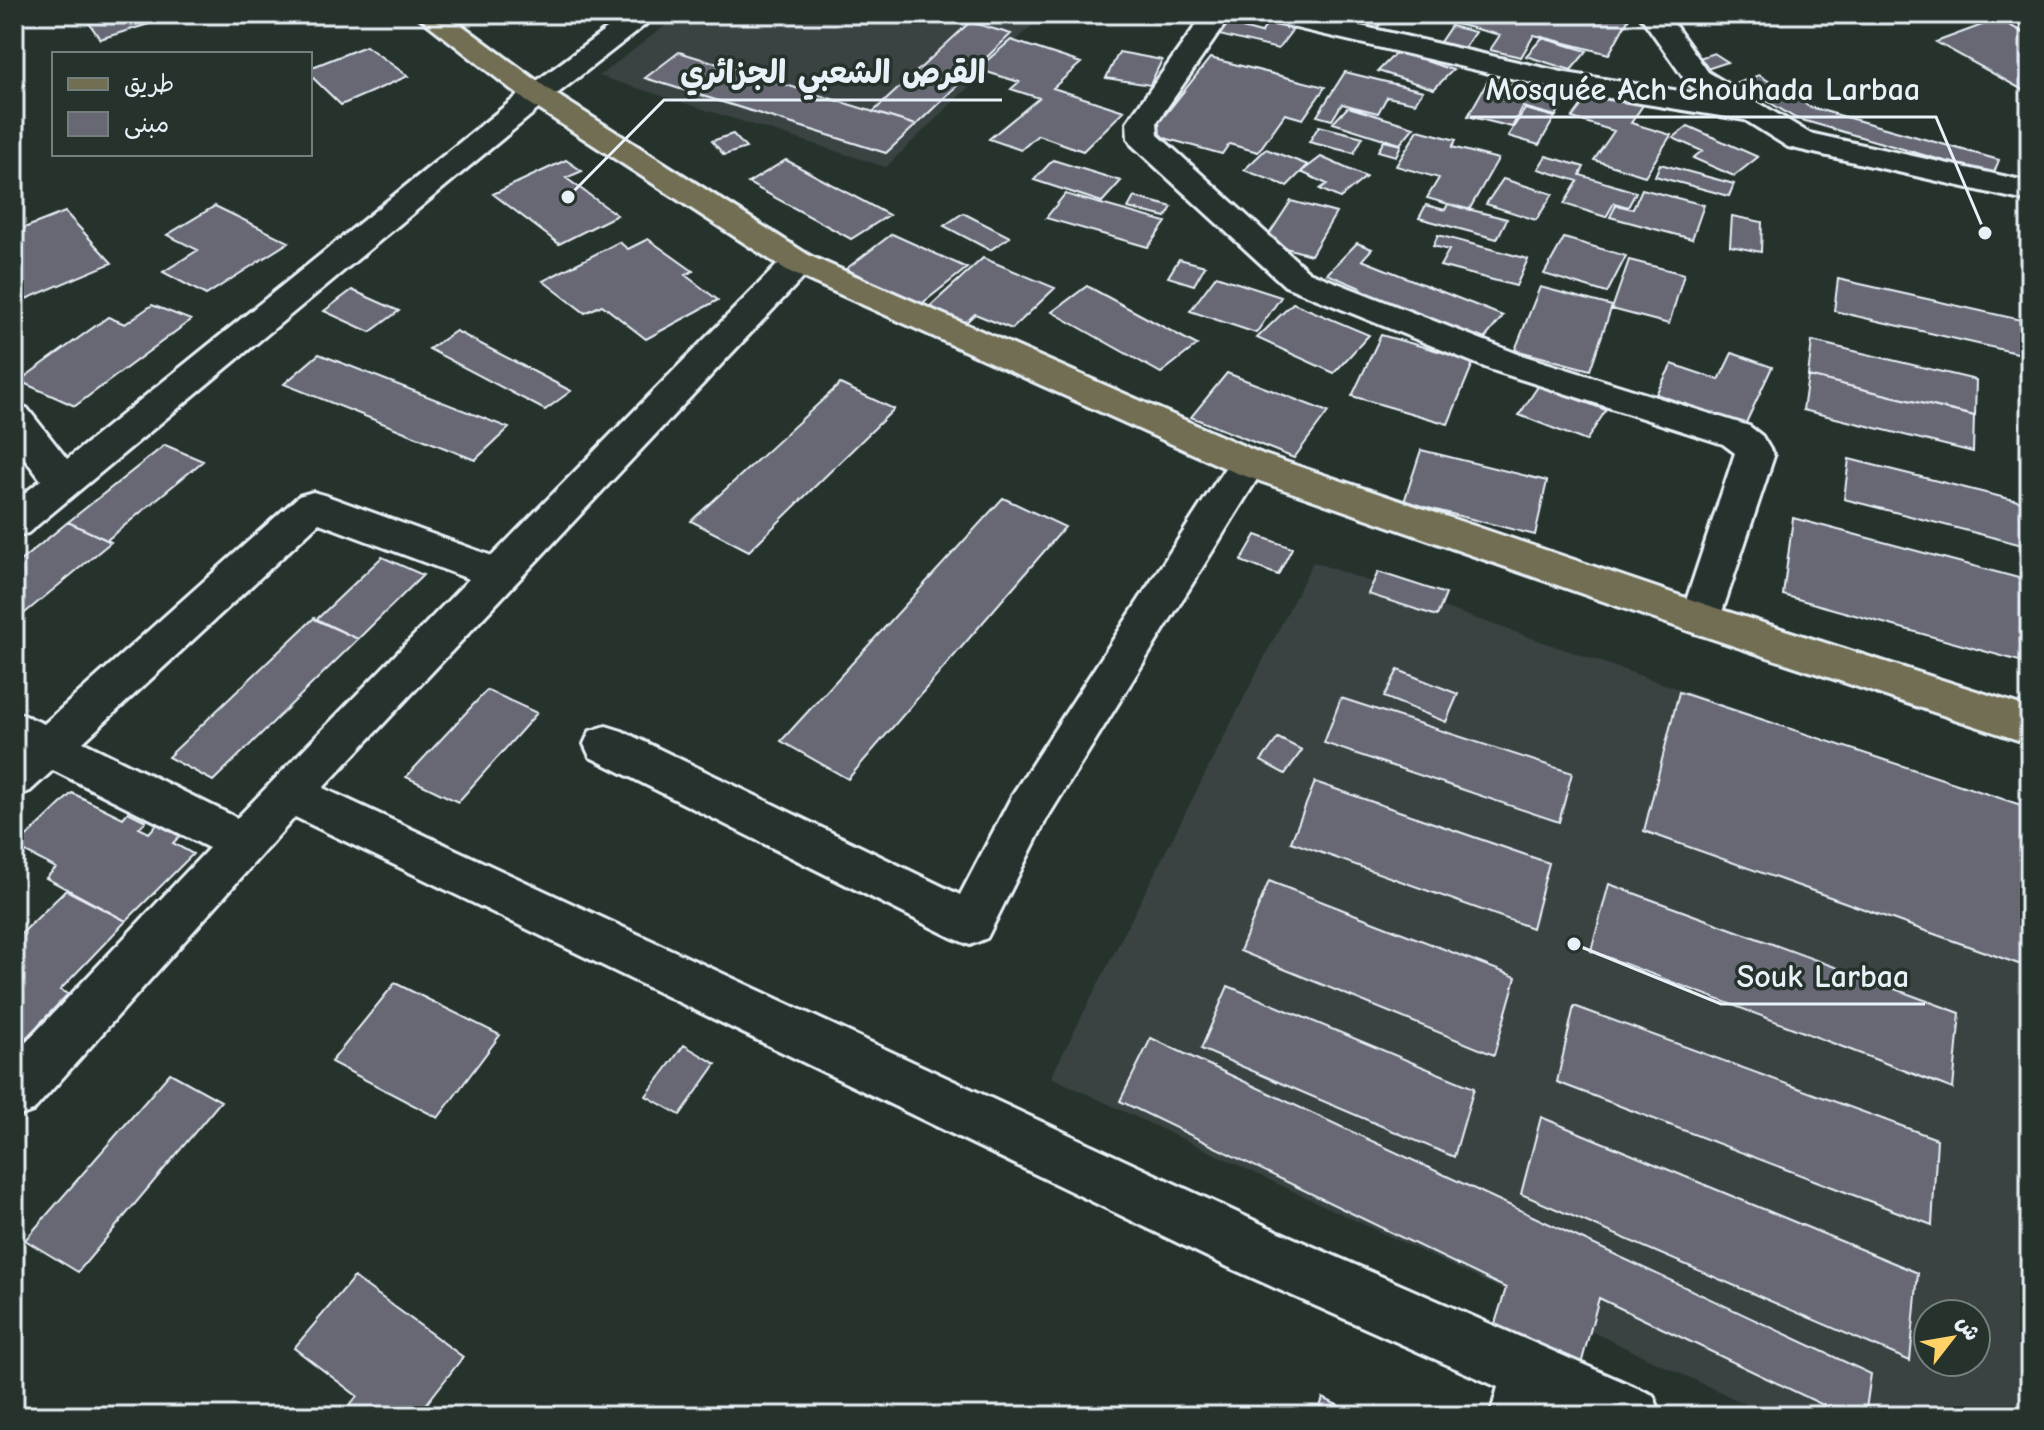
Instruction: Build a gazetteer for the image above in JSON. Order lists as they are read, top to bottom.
{
  "places": ["القرص الشعبي الجزائري", "Mosquée Ach Chouhada Larbaa", "Souk Larbaa"],
  "legend": ["طريق", "مبنى"],
  "north": "top right"
}
